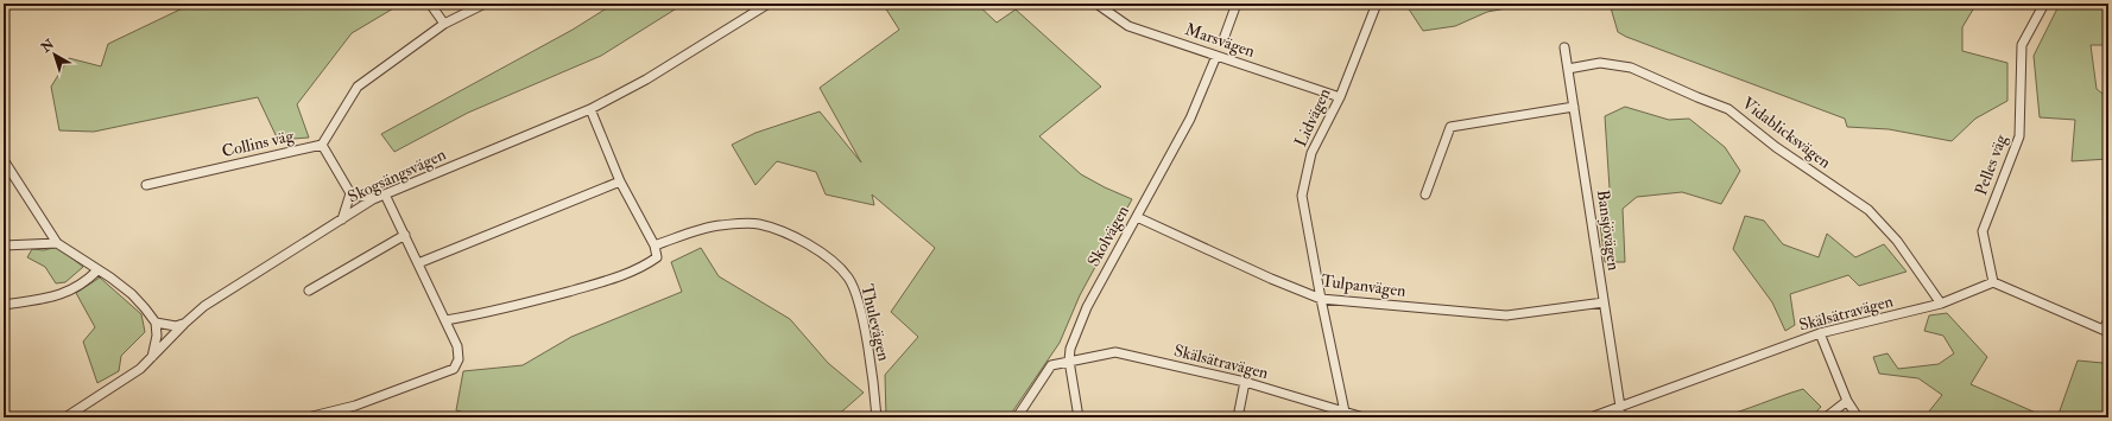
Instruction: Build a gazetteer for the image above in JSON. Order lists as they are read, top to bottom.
{
  "streets": {
    "street": [
      "Marsvägen",
      "Lidvägen",
      "Vidablicksvägen",
      "Collins väg",
      "Pelles väg",
      "Skogsängsvägen",
      "Bansjövägen",
      "Skolvägen",
      "Tulpanvägen",
      "Skälsätravägen",
      "Thulevägen"
    ]
  },
  "crossings": [
    ["Marsvägen", "Lidvägen"],
    ["Marsvägen", "Skolvägen"],
    ["Lidvägen", "Tulpanvägen"],
    ["Lidvägen", "Skälsätravägen"],
    ["Vidablicksvägen", "Bansjövägen"],
    ["Vidablicksvägen", "Skälsätravägen"],
    ["Pelles väg", "Skälsätravägen"],
    ["Bansjövägen", "Tulpanvägen"],
    ["Bansjövägen", "Skälsätravägen"],
    ["Skolvägen", "Tulpanvägen"],
    ["Skolvägen", "Skälsätravägen"]
  ],
  "north": "top left"
}
